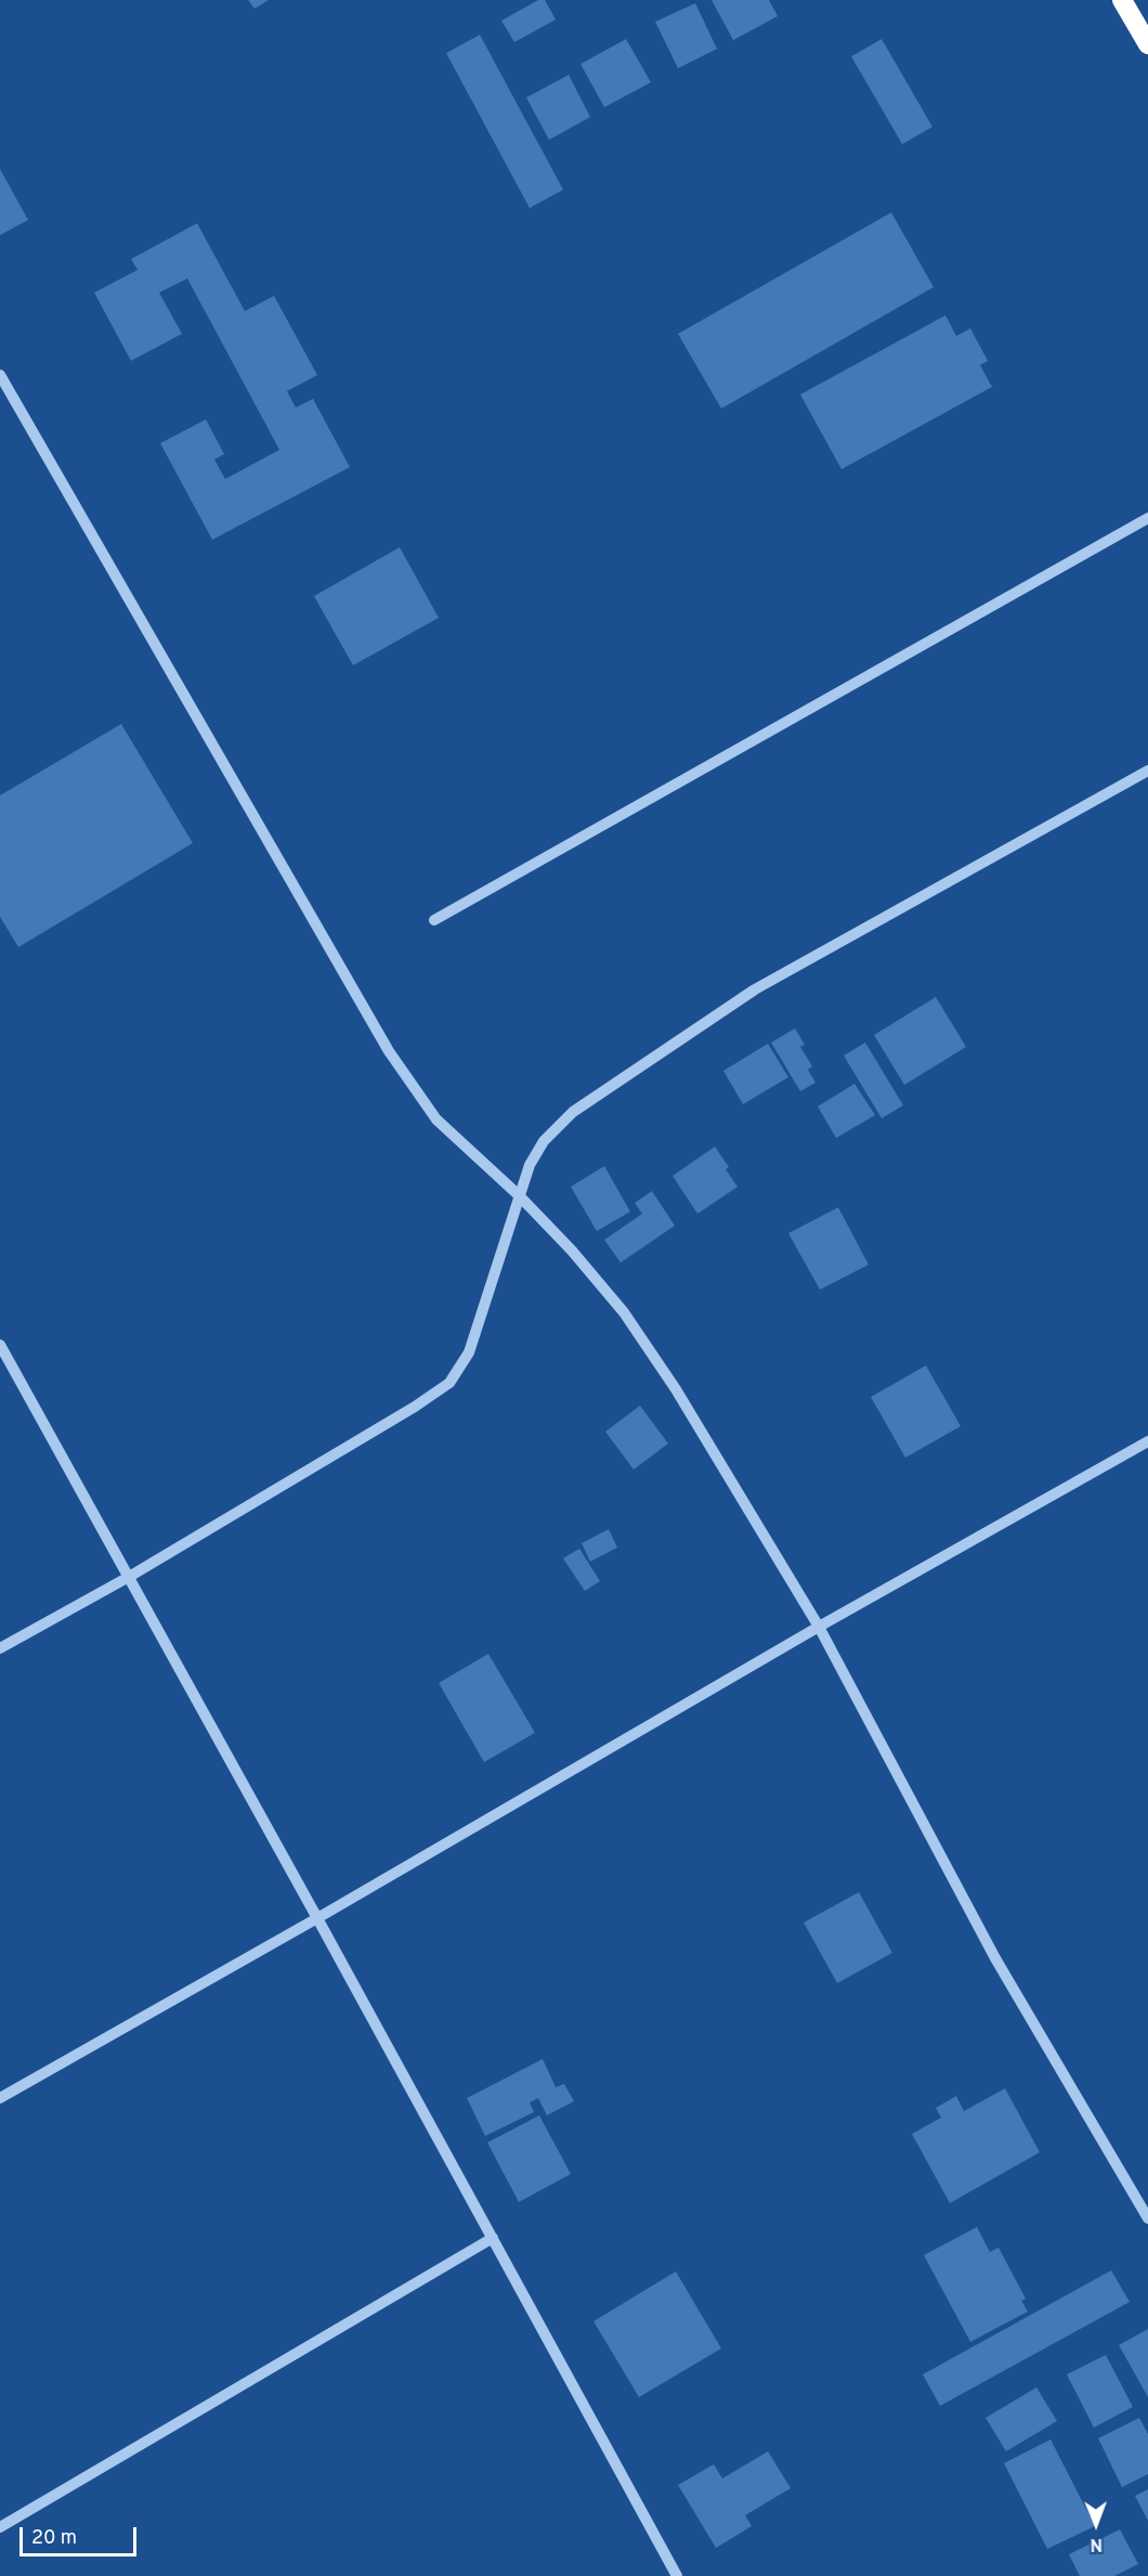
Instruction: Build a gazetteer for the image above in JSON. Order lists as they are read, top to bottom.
{
  "scale_bar": "20 m",
  "north": "bottom"
}
